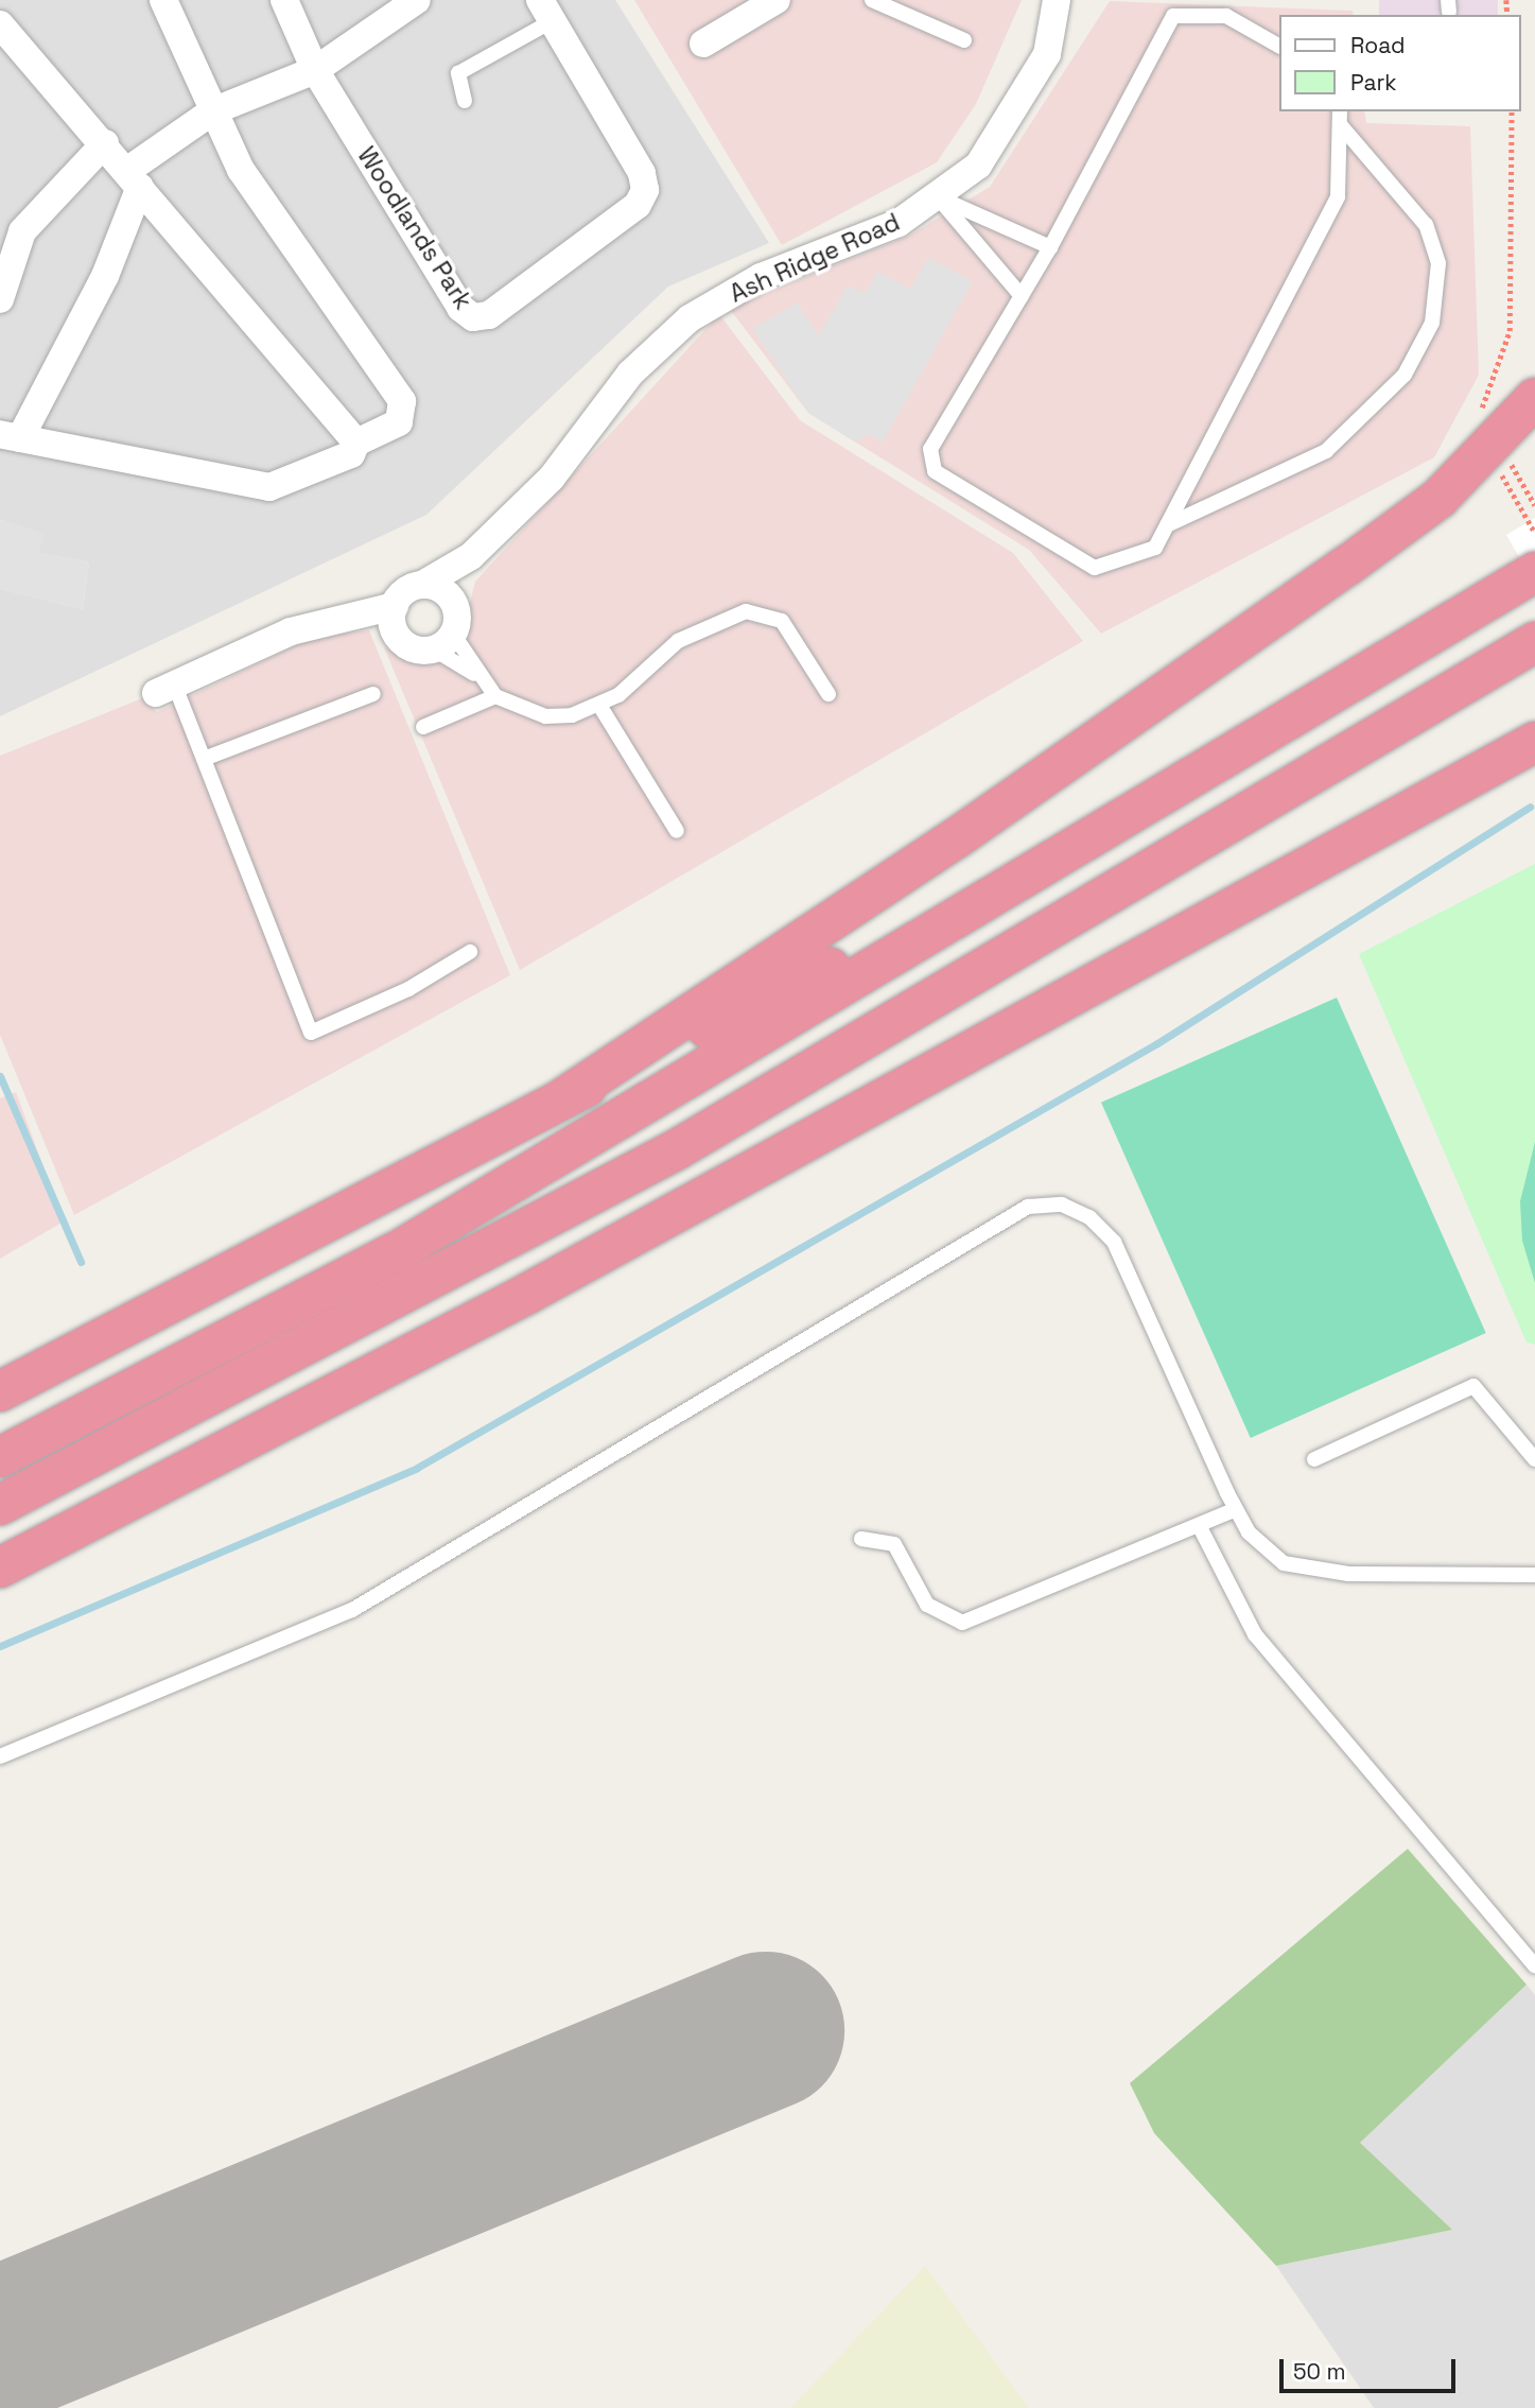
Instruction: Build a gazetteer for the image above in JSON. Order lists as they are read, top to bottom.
{
  "streets": {
    "street": ["Woodlands Park", "Ash Ridge Road"]
  },
  "legend": ["Road", "Park"],
  "scale_bar": "50 m"
}
